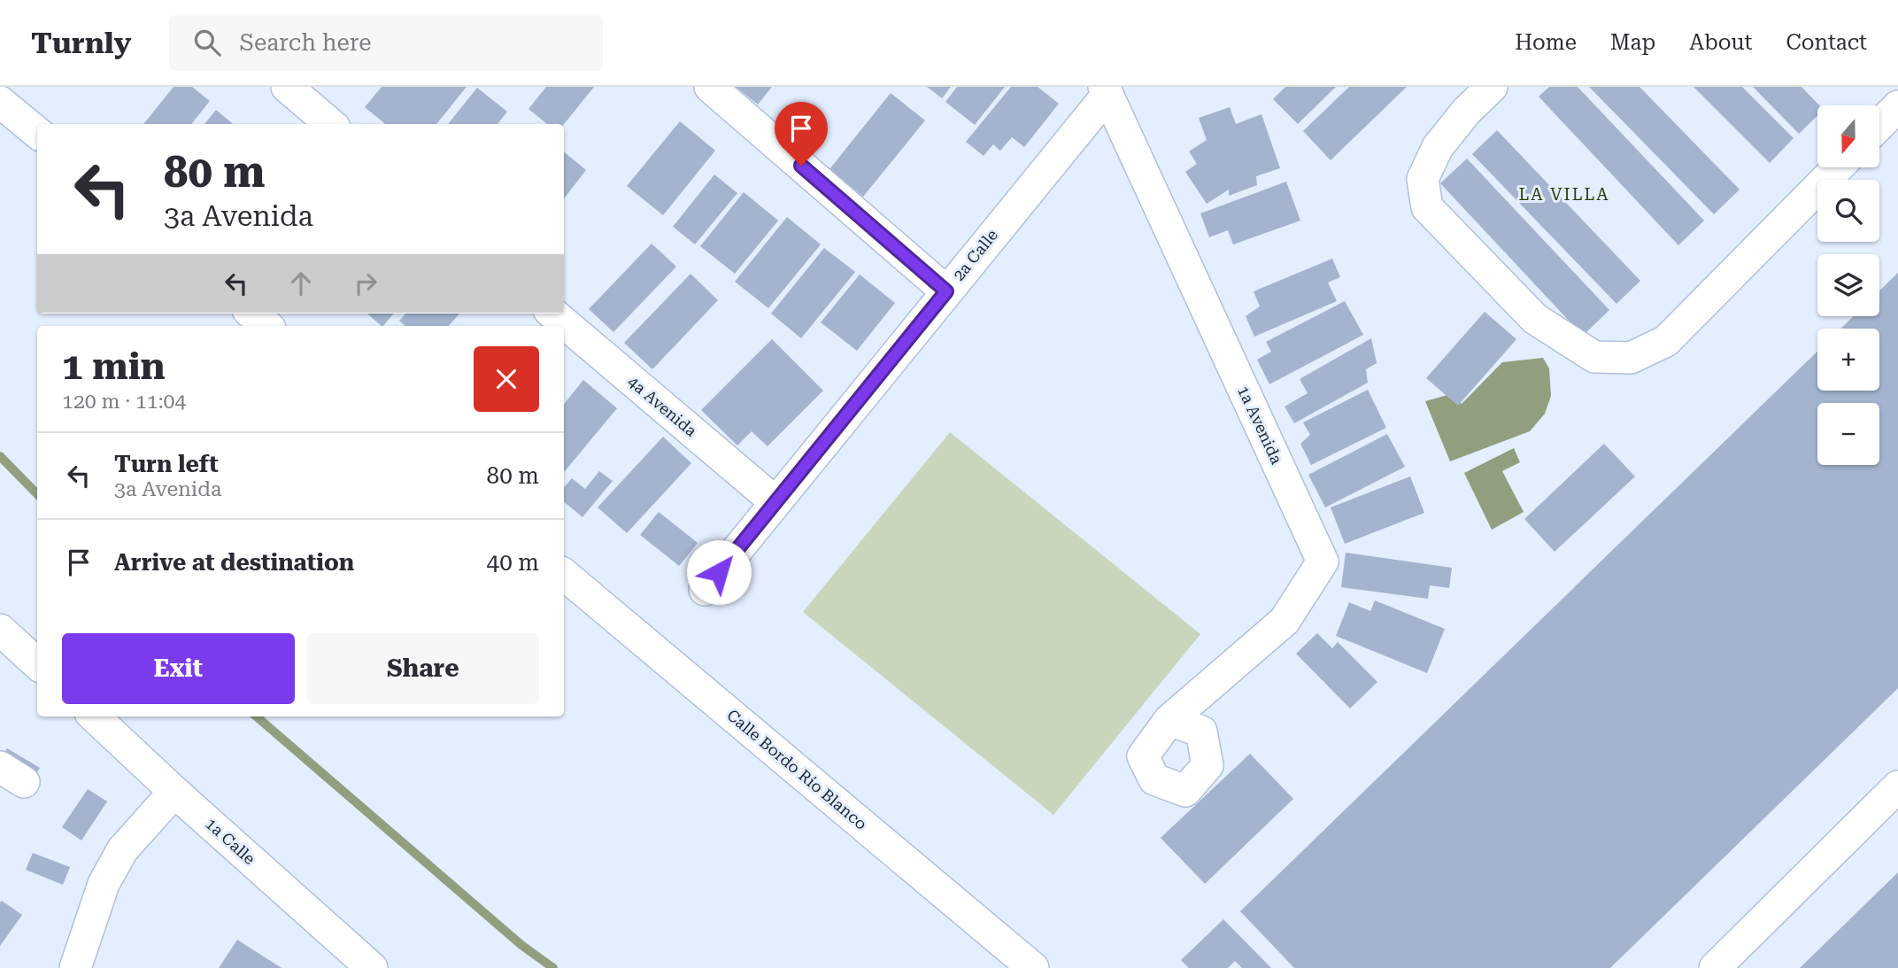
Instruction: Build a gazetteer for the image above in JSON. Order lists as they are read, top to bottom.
{
  "streets": {
    "street": [
      "2a Calle",
      "4a Avenida",
      "1a Avenida",
      "Calle Bordo Río Blanco",
      "1a Calle"
    ]
  },
  "crossings": [
    ["2a Calle", "4a Avenida"],
    ["2a Calle", "1a Avenida"]
  ],
  "districts": ["LA VILLA"],
  "north": "bottom",
  "page": {
    "header": "Turnly",
    "search": "Search here",
    "nav": [
      "Home",
      "Map",
      "About",
      "Contact"
    ],
    "map_buttons": ["+", "−"],
    "turn": ["80 m", "3a Avenida"],
    "heading": ["1 min", "120 m · 11:04"],
    "list": [
      {
        "name": "Turn left",
        "note": "3a Avenida",
        "value": "80 m"
      },
      {
        "name": "Arrive at destination",
        "value": "40 m"
      }
    ],
    "buttons": ["Exit", "Share"]
  }
}
